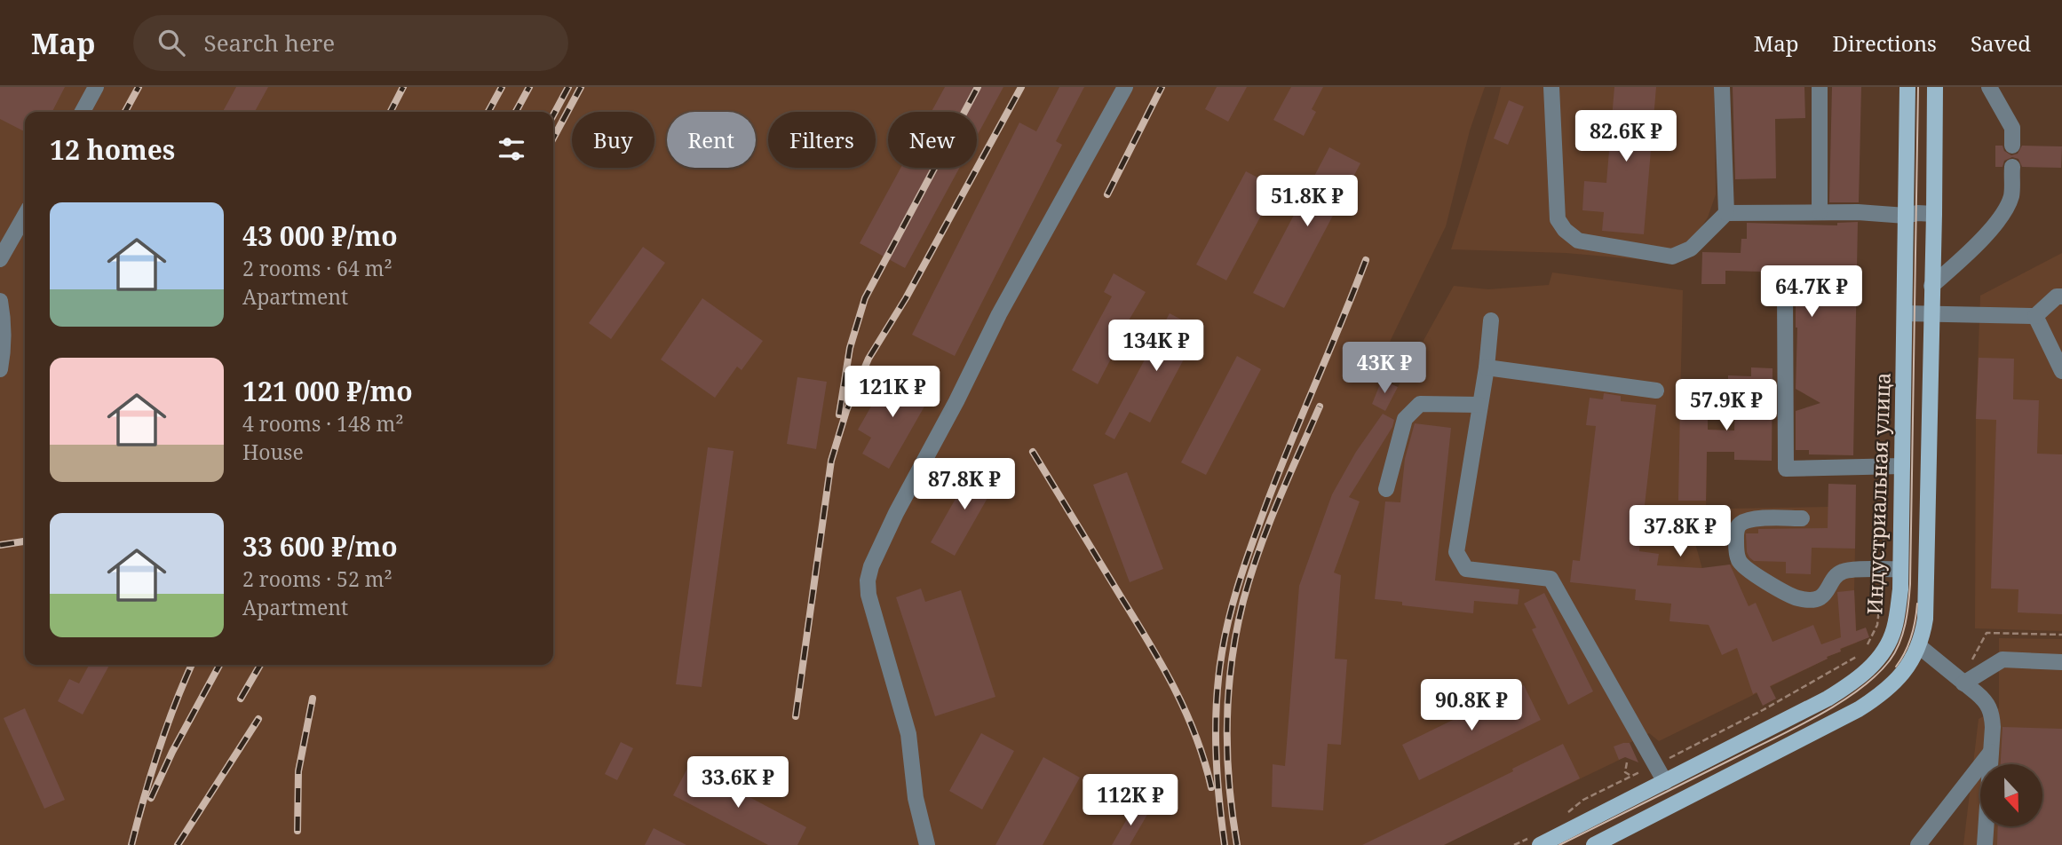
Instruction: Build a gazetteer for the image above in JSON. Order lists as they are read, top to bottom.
{
  "streets": {
    "main road": ["Индустриальная улица"]
  },
  "north": "bottom",
  "page": {
    "header": "Map",
    "search": "Search here",
    "nav": ["Map", "Directions", "Saved"],
    "price": [
      "82.6K ₽",
      "51.8K ₽",
      "64.7K ₽",
      "134K ₽",
      "43K ₽",
      "121K ₽",
      "57.9K ₽",
      "87.8K ₽",
      "37.8K ₽",
      "90.8K ₽",
      "33.6K ₽",
      "112K ₽"
    ],
    "chip": [
      "Buy",
      "Rent",
      "Filters",
      "New"
    ],
    "heading": "12 homes",
    "list": [
      {
        "name": "43 000 ₽/mo",
        "note": "2 rooms · 64 m² · Apartment"
      },
      {
        "name": "121 000 ₽/mo",
        "note": "4 rooms · 148 m² · House"
      },
      {
        "name": "33 600 ₽/mo",
        "note": "2 rooms · 52 m² · Apartment"
      }
    ]
  }
}
